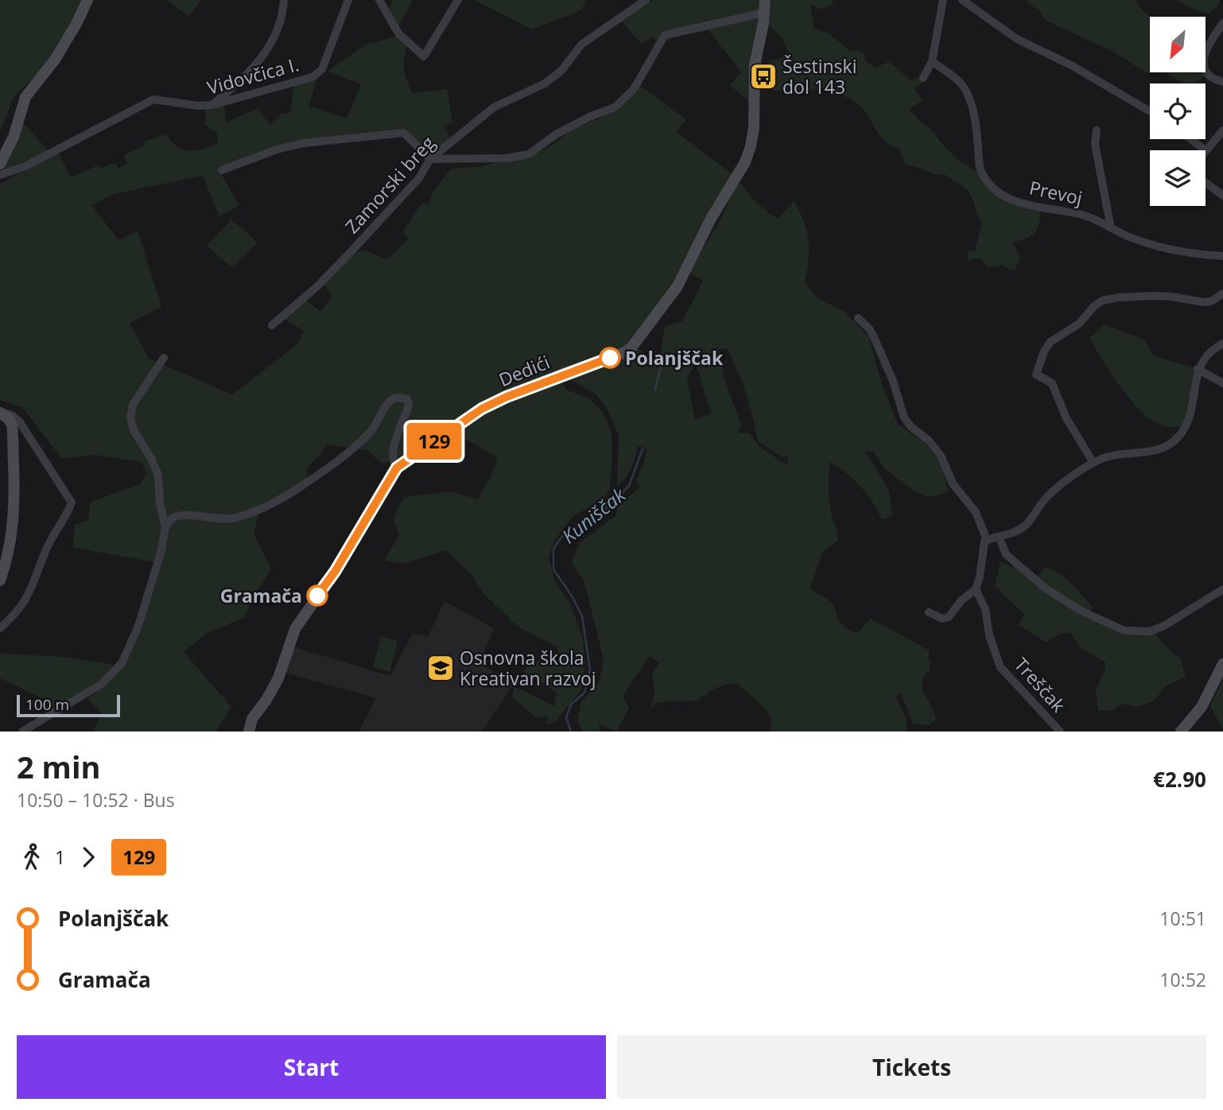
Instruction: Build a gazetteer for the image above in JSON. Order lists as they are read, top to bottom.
{
  "streets": {
    "street": [
      "Vidovčica I.",
      "Zamorski breg",
      "Prevoj",
      "Dedići",
      "Treščak"
    ]
  },
  "water": ["Kuniščak"],
  "places": {
    "bus stop": ["Šestinski dol 143"],
    "other": ["Polanjščak", "Gramača"],
    "school or university": ["Osnovna škola Kreativan razvoj"]
  },
  "lines": ["bus line 129"],
  "scale_bar": "100 m",
  "north": "bottom left",
  "page": {
    "on_map": "129",
    "scale": "100 m",
    "heading": ["2 min", "10:50 – 10:52 · Bus", "€2.90"],
    "legs": ["1", "129"],
    "list": [
      {
        "name": "Polanjščak",
        "value": "10:51"
      },
      {
        "name": "Gramača",
        "value": "10:52"
      }
    ],
    "buttons": ["Start", "Tickets"]
  }
}
